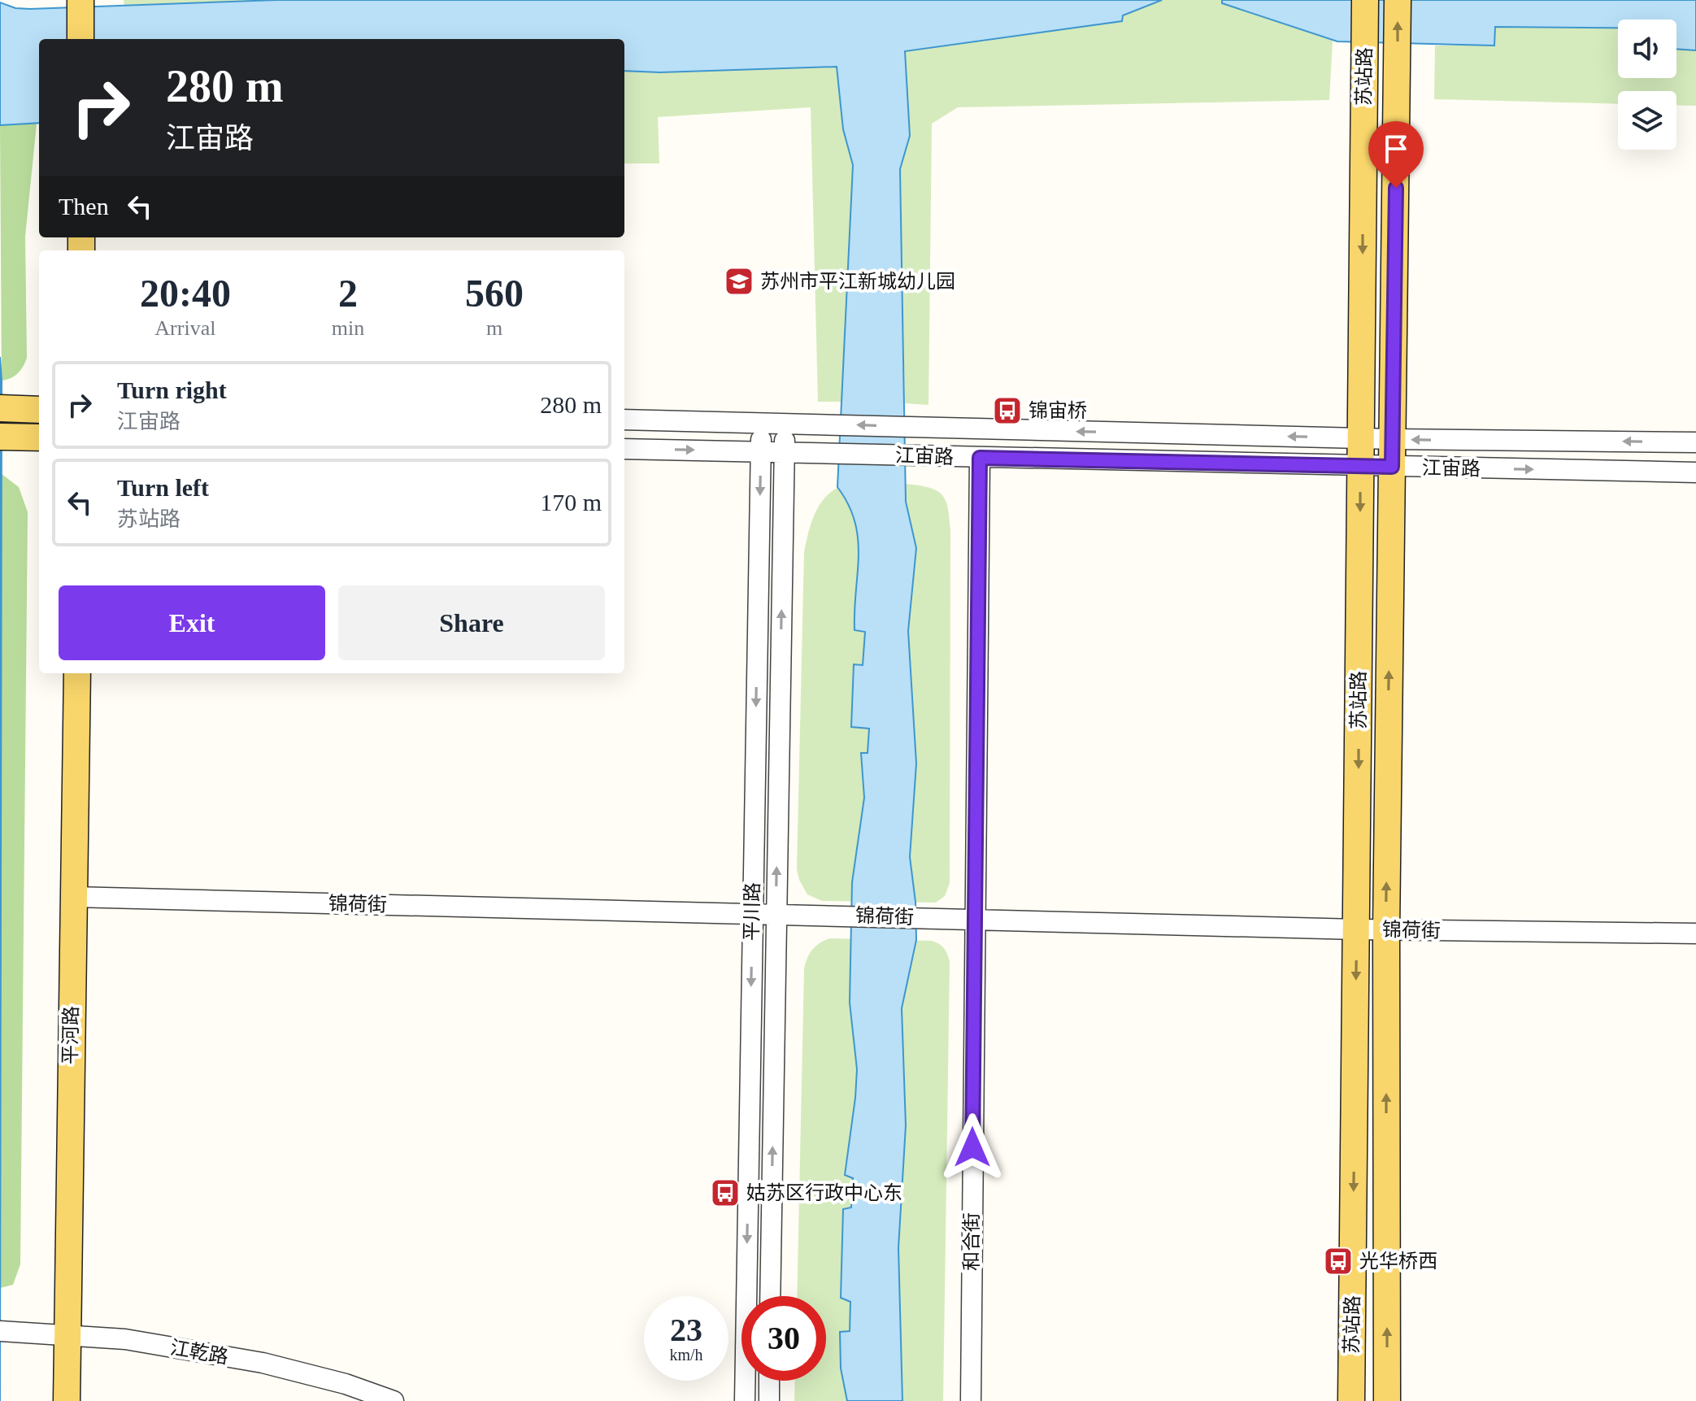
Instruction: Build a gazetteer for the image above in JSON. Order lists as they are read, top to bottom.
{
  "streets": {
    "main road": ["苏站路", "平河路"],
    "street": [
      "江宙路",
      "锦荷街",
      "平川路",
      "和合街",
      "江乾路"
    ]
  },
  "crossings": [
    ["苏站路", "江宙路"],
    ["苏站路", "锦荷街"],
    ["江宙路", "平川路"],
    ["江宙路", "和合街"],
    ["锦荷街", "平川路"],
    ["锦荷街", "平河路"],
    ["锦荷街", "和合街"],
    ["平河路", "江乾路"]
  ],
  "places": {
    "school or university": ["苏州市平江新城幼儿园"],
    "bus stop": ["锦宙桥", "姑苏区行政中心东", "光华桥西"]
  },
  "page": {
    "turn": ["280 m", "江宙路"],
    "then": "Then",
    "eta": [
      "20:40",
      "Arrival",
      "2",
      "min",
      "560",
      "m"
    ],
    "list": [
      {
        "name": "Turn right",
        "note": "江宙路",
        "value": "280 m"
      },
      {
        "name": "Turn left",
        "note": "苏站路",
        "value": "170 m"
      }
    ],
    "buttons": ["Exit", "Share"],
    "speed": "23 km/h",
    "limit": "30"
  }
}
